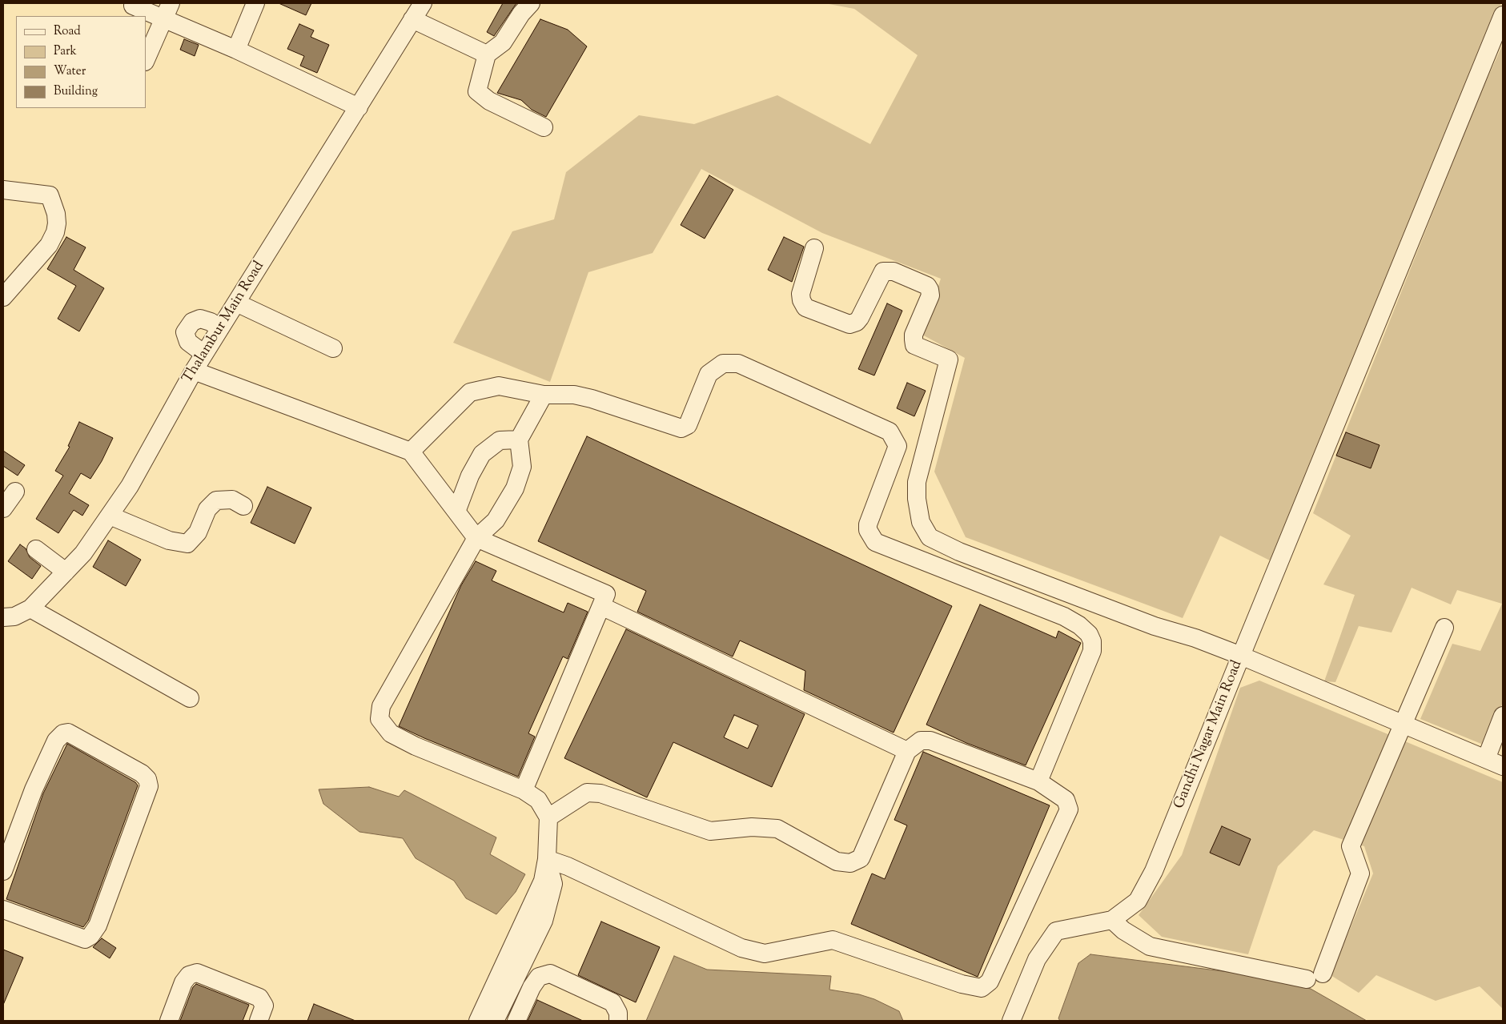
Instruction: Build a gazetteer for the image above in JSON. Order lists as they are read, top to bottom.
{
  "streets": {
    "street": ["Thalambur Main Road", "Gandhi Nagar Main Road"]
  },
  "legend": [
    "Road",
    "Park",
    "Water",
    "Building"
  ]
}
